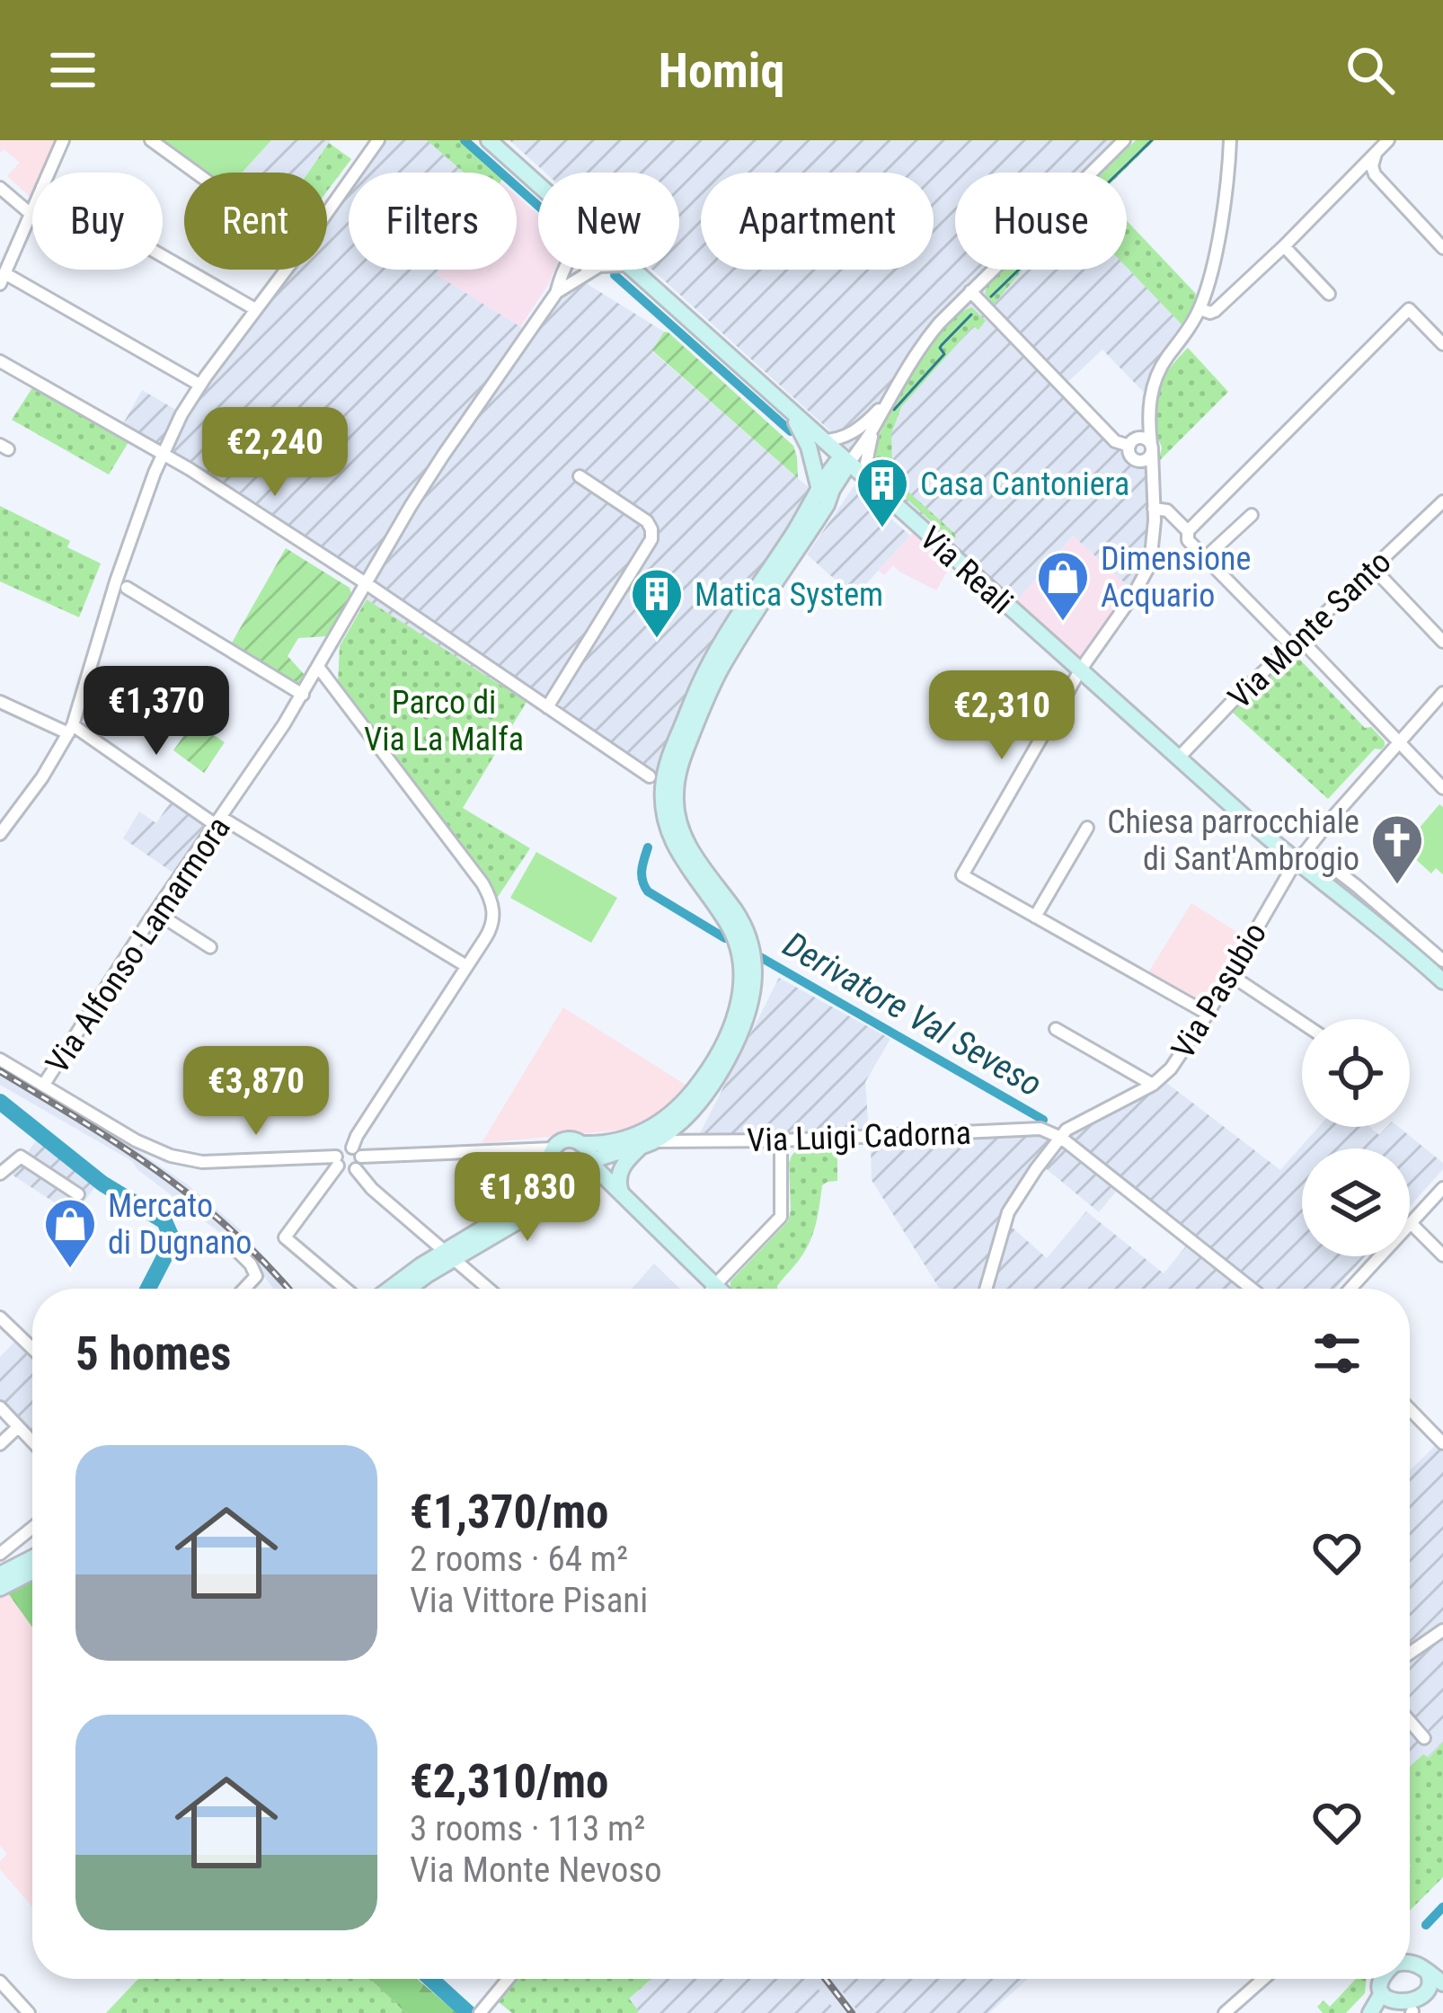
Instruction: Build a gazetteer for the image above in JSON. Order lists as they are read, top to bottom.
{
  "streets": {
    "main road": ["Via Reali"],
    "street": [
      "Via Monte Santo",
      "Via Alfonso Lamarmora",
      "Via Pasubio",
      "Via Luigi Cadorna"
    ]
  },
  "crossings": [
    ["Via Reali", "Via Monte Santo"],
    ["Via Reali", "Via Pasubio"],
    ["Via Pasubio", "Via Luigi Cadorna"]
  ],
  "water": ["Derivatore Val Seveso"],
  "parks": ["Parco di Via La Malfa"],
  "places": {
    "building": ["Casa Cantoniera", "Matica System"],
    "shop": ["Dimensione Acquario", "Mercato di Dugnano"],
    "church": ["Chiesa parrocchiale di Sant'Ambrogio"]
  },
  "page": {
    "header": "Homiq",
    "chip": [
      "Buy",
      "Rent",
      "Filters",
      "New",
      "Apartment",
      "House"
    ],
    "price": [
      "€2,240",
      "€1,370",
      "€2,310",
      "€3,870",
      "€1,830"
    ],
    "heading": "5 homes",
    "list": [
      {
        "name": "€1,370/mo",
        "note": "2 rooms · 64 m² · Via Vittore Pisani"
      },
      {
        "name": "€2,310/mo",
        "note": "3 rooms · 113 m² · Via Monte Nevoso"
      }
    ]
  }
}
